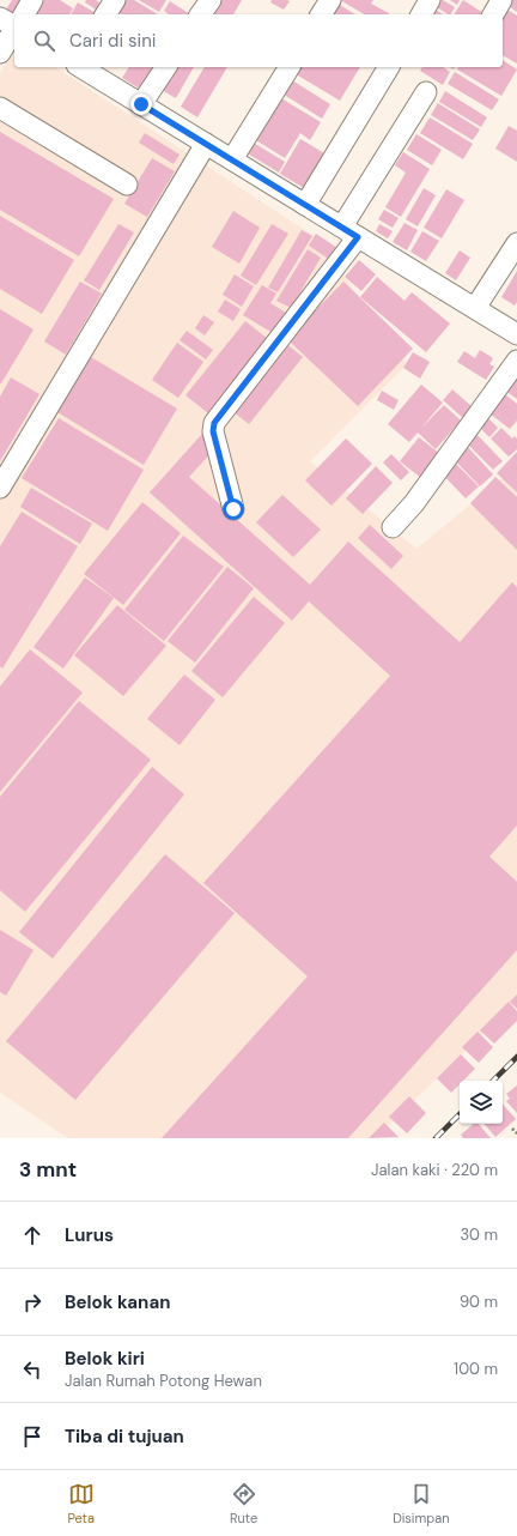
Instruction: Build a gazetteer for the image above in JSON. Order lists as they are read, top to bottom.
{
  "page": {
    "search": "Cari di sini",
    "heading": ["3 mnt", "Jalan kaki · 220 m"],
    "list": [
      ["Lurus", "30 m"],
      ["Belok kanan", "90 m"],
      ["Belok kiri", "Jalan Rumah Potong Hewan", "100 m"],
      "Tiba di tujuan"
    ],
    "nav": ["Peta", "Rute", "Disimpan"]
  }
}
